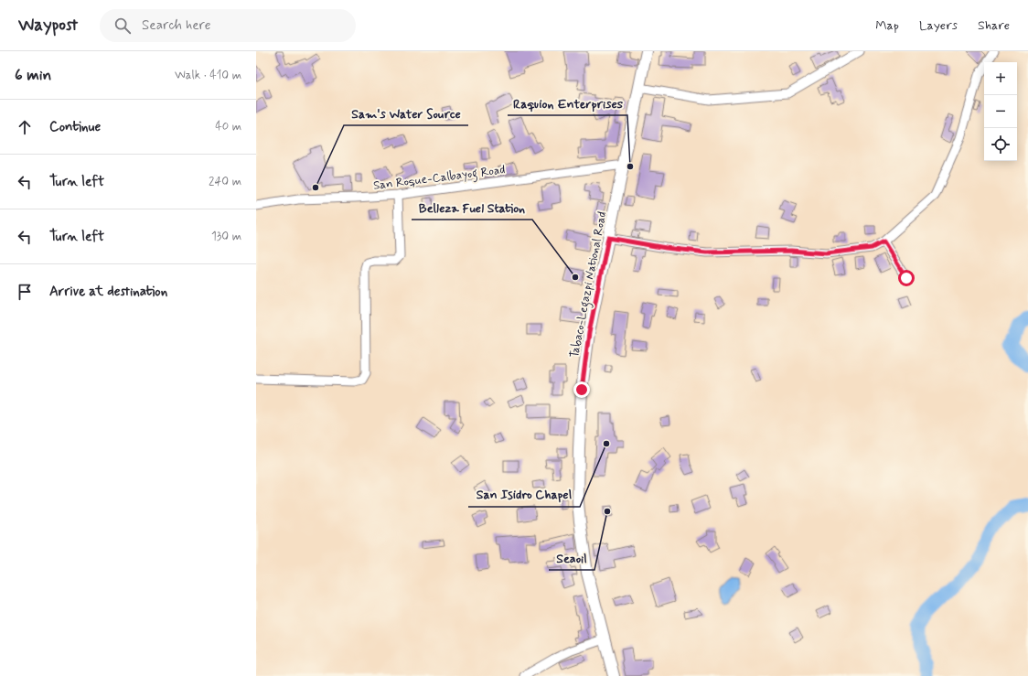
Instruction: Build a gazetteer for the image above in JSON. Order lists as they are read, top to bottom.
{
  "streets": {
    "main road": ["Tabaco-Legazpi National Road"],
    "street": ["San Roque-Calbayog Road"]
  },
  "crossings": [
    ["San Roque-Calbayog Road", "Tabaco-Legazpi National Road"]
  ],
  "places": [
    "Raquion Enterprises",
    "Sam's Water Source",
    "Belleza Fuel Station",
    "San Isidro Chapel",
    "Seaoil"
  ],
  "page": {
    "header": "Waypost",
    "search": "Search here",
    "nav": ["Map", "Layers", "Share"],
    "heading": ["6 min", "Walk · 410 m"],
    "map_buttons": ["+", "−"],
    "list": [
      ["Continue", "40 m"],
      ["Turn left", "240 m"],
      ["Turn left", "130 m"],
      "Arrive at destination"
    ]
  }
}
